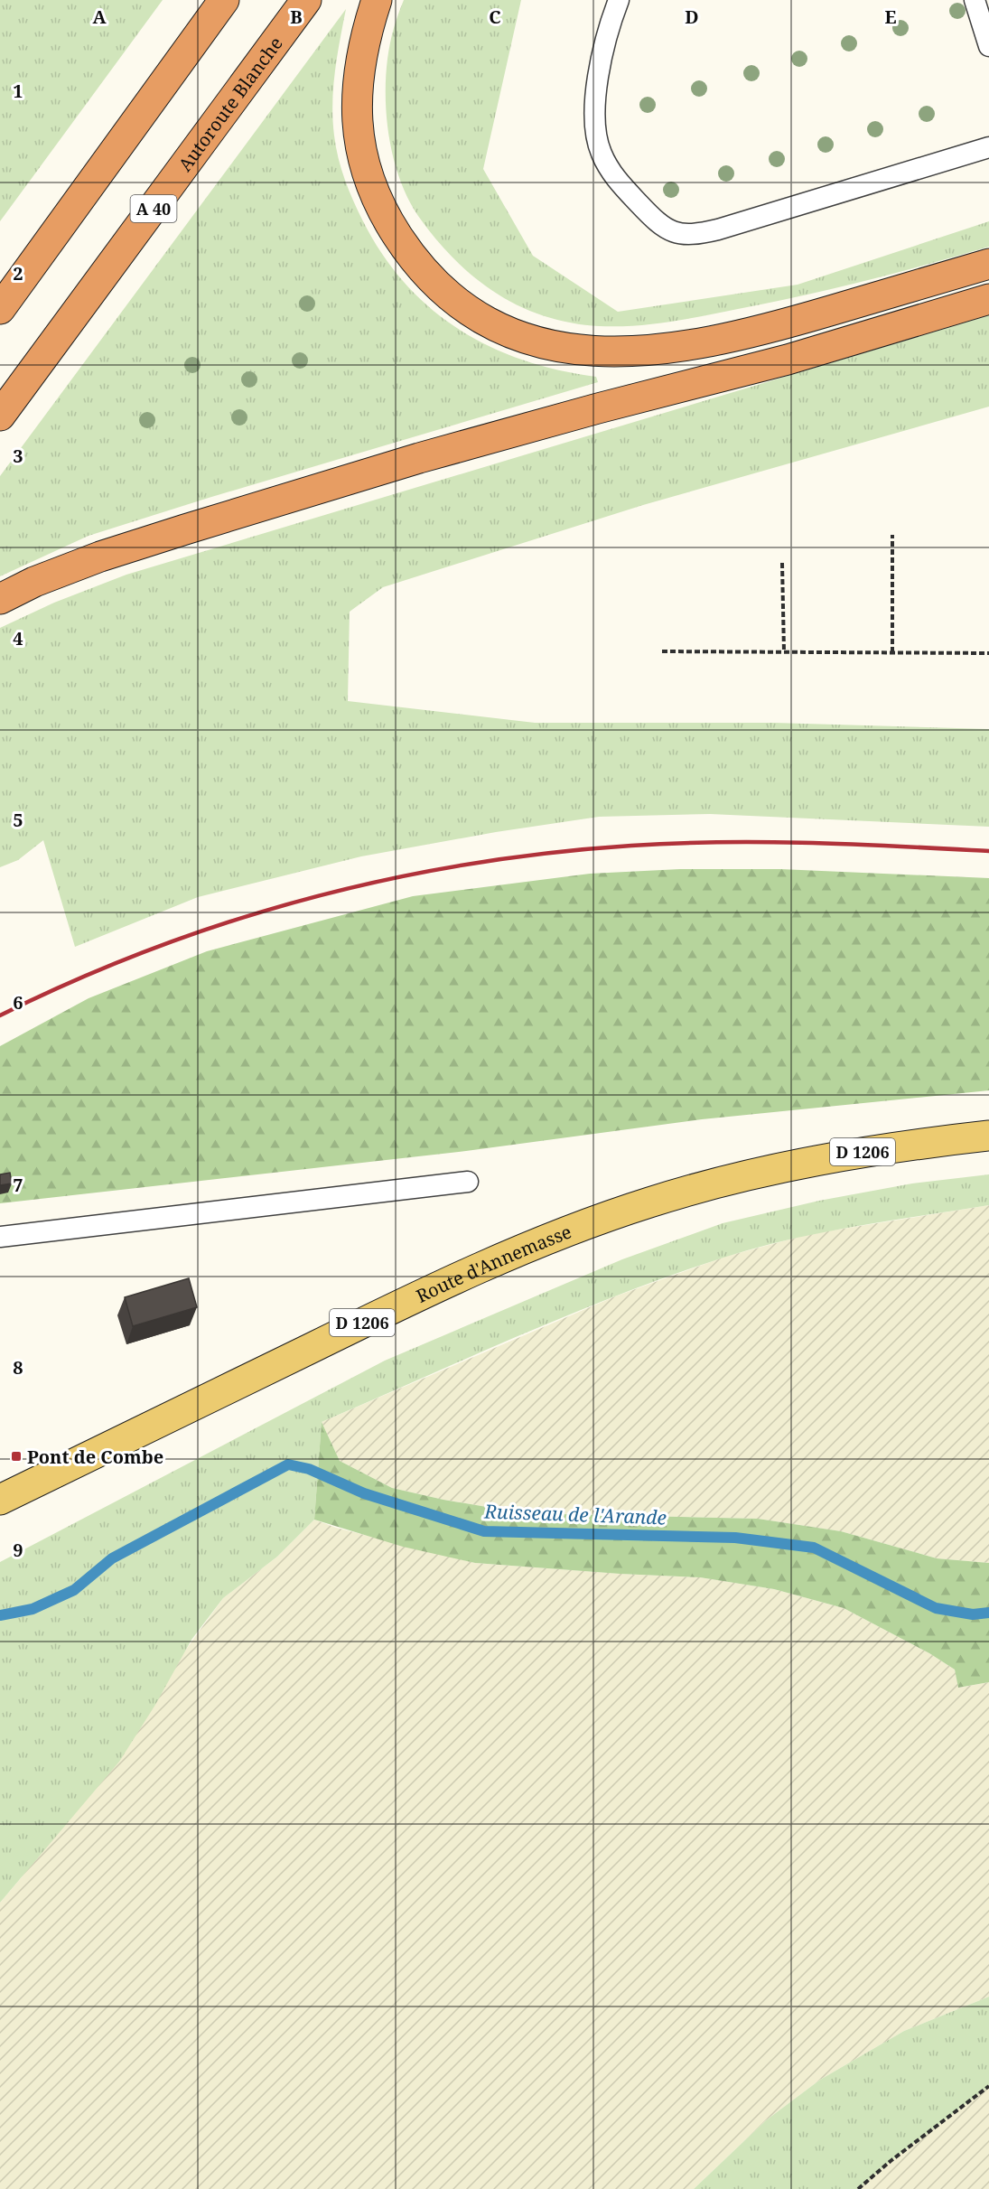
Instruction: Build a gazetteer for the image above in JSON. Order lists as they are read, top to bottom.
{
  "streets": {
    "highway": ["Autoroute Blanche", "A 40"],
    "main road": ["D 1206", "Route d'Annemasse"]
  },
  "water": ["Ruisseau de l'Arande"],
  "places": {
    "transit": ["Pont de Combe"]
  },
  "grid": {
    "columns": [
      "A",
      "B",
      "C",
      "D",
      "E"
    ],
    "rows": [
      "1",
      "2",
      "3",
      "4",
      "5",
      "6",
      "7",
      "8",
      "9"
    ]
  }
}
